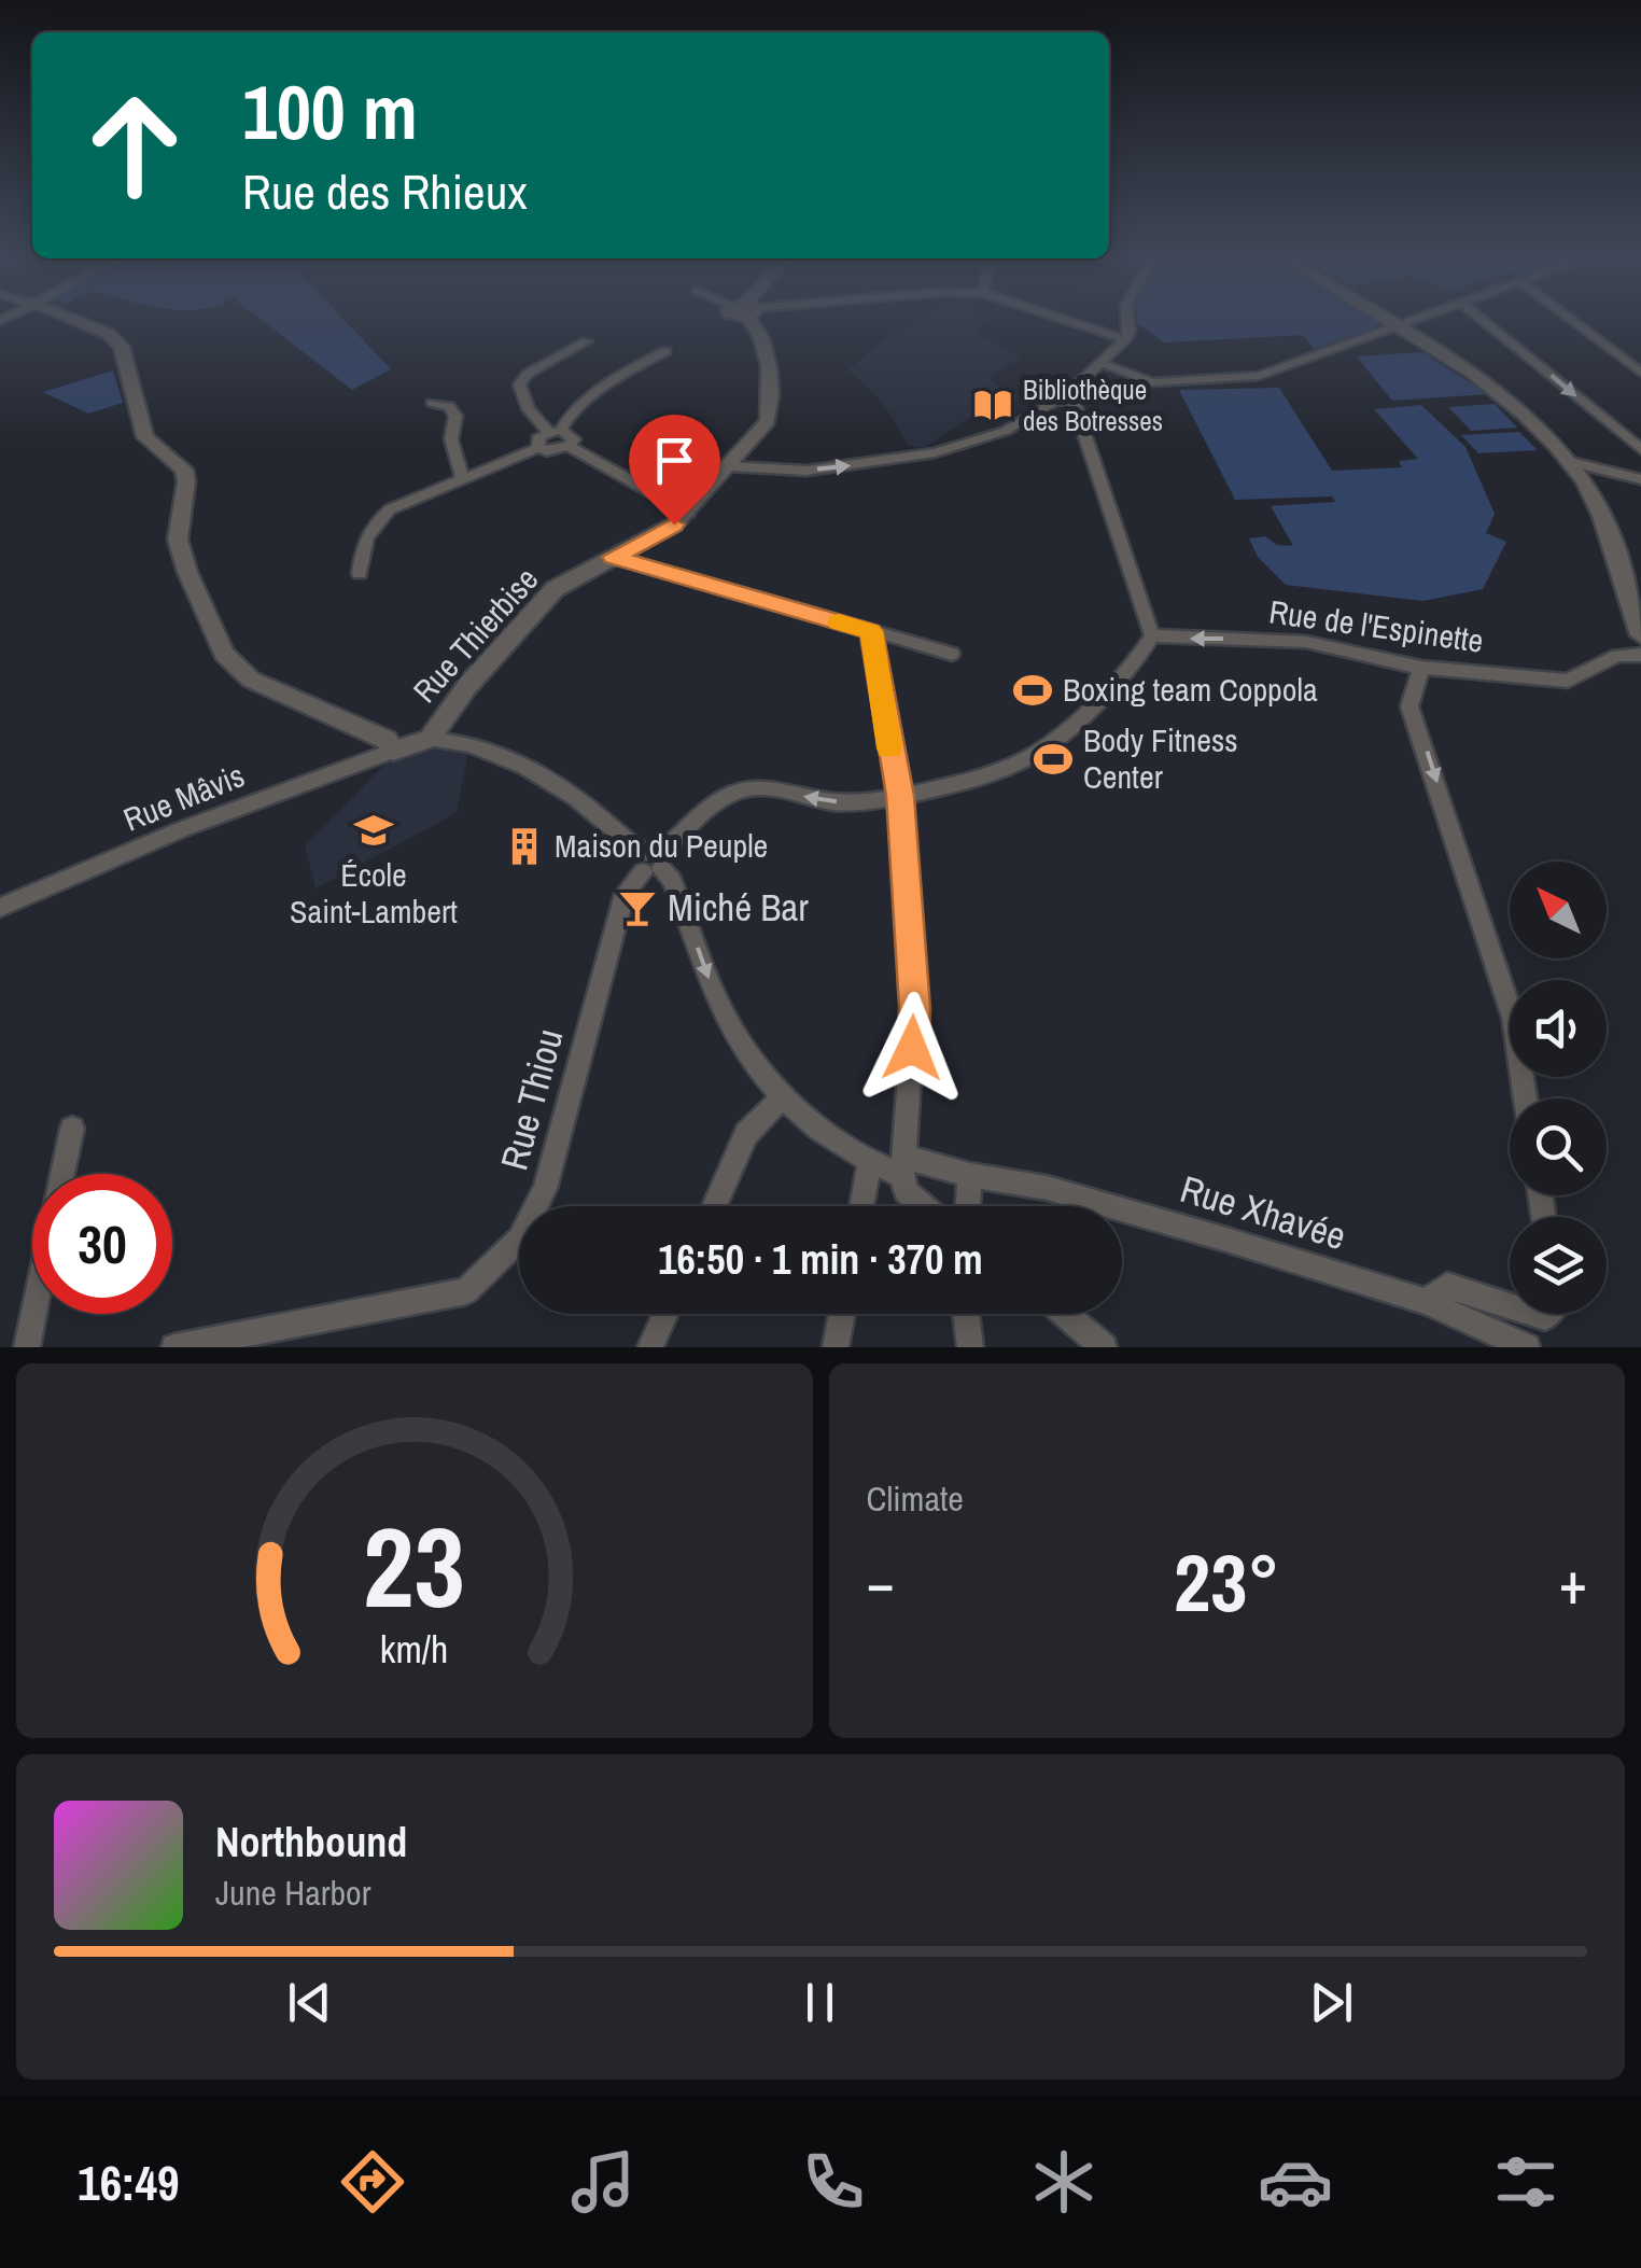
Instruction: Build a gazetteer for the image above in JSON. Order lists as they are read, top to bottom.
{
  "streets": {
    "street": [
      "Rue de l'Espinette",
      "Rue Thierbise",
      "Rue Mâvis",
      "Rue Thiou",
      "Rue Xhavée"
    ]
  },
  "crossings": [
    ["Rue Thierbise", "Rue Mâvis"],
    ["Rue Thierbise", "Rue Thiou"]
  ],
  "one_way": ["Rue de l'Espinette"],
  "places": {
    "library": ["Bibliothèque des Botresses"],
    "sports": ["Boxing team Coppola", "Body Fitness Center"],
    "school or university": ["École Saint-Lambert"],
    "building": ["Maison du Peuple"],
    "bar": ["Miché Bar"]
  },
  "north": "top left",
  "page": {
    "turn": ["100 m", "Rue des Rhieux"],
    "limit": "30",
    "trip": "16:50 · 1 min · 370 m",
    "tile": "Climate",
    "heat": ["−", "23°", "+"],
    "song": ["Northbound", "June Harbor"],
    "tabs": "16:49",
    "gauge": ["23", "km/h"]
  }
}
